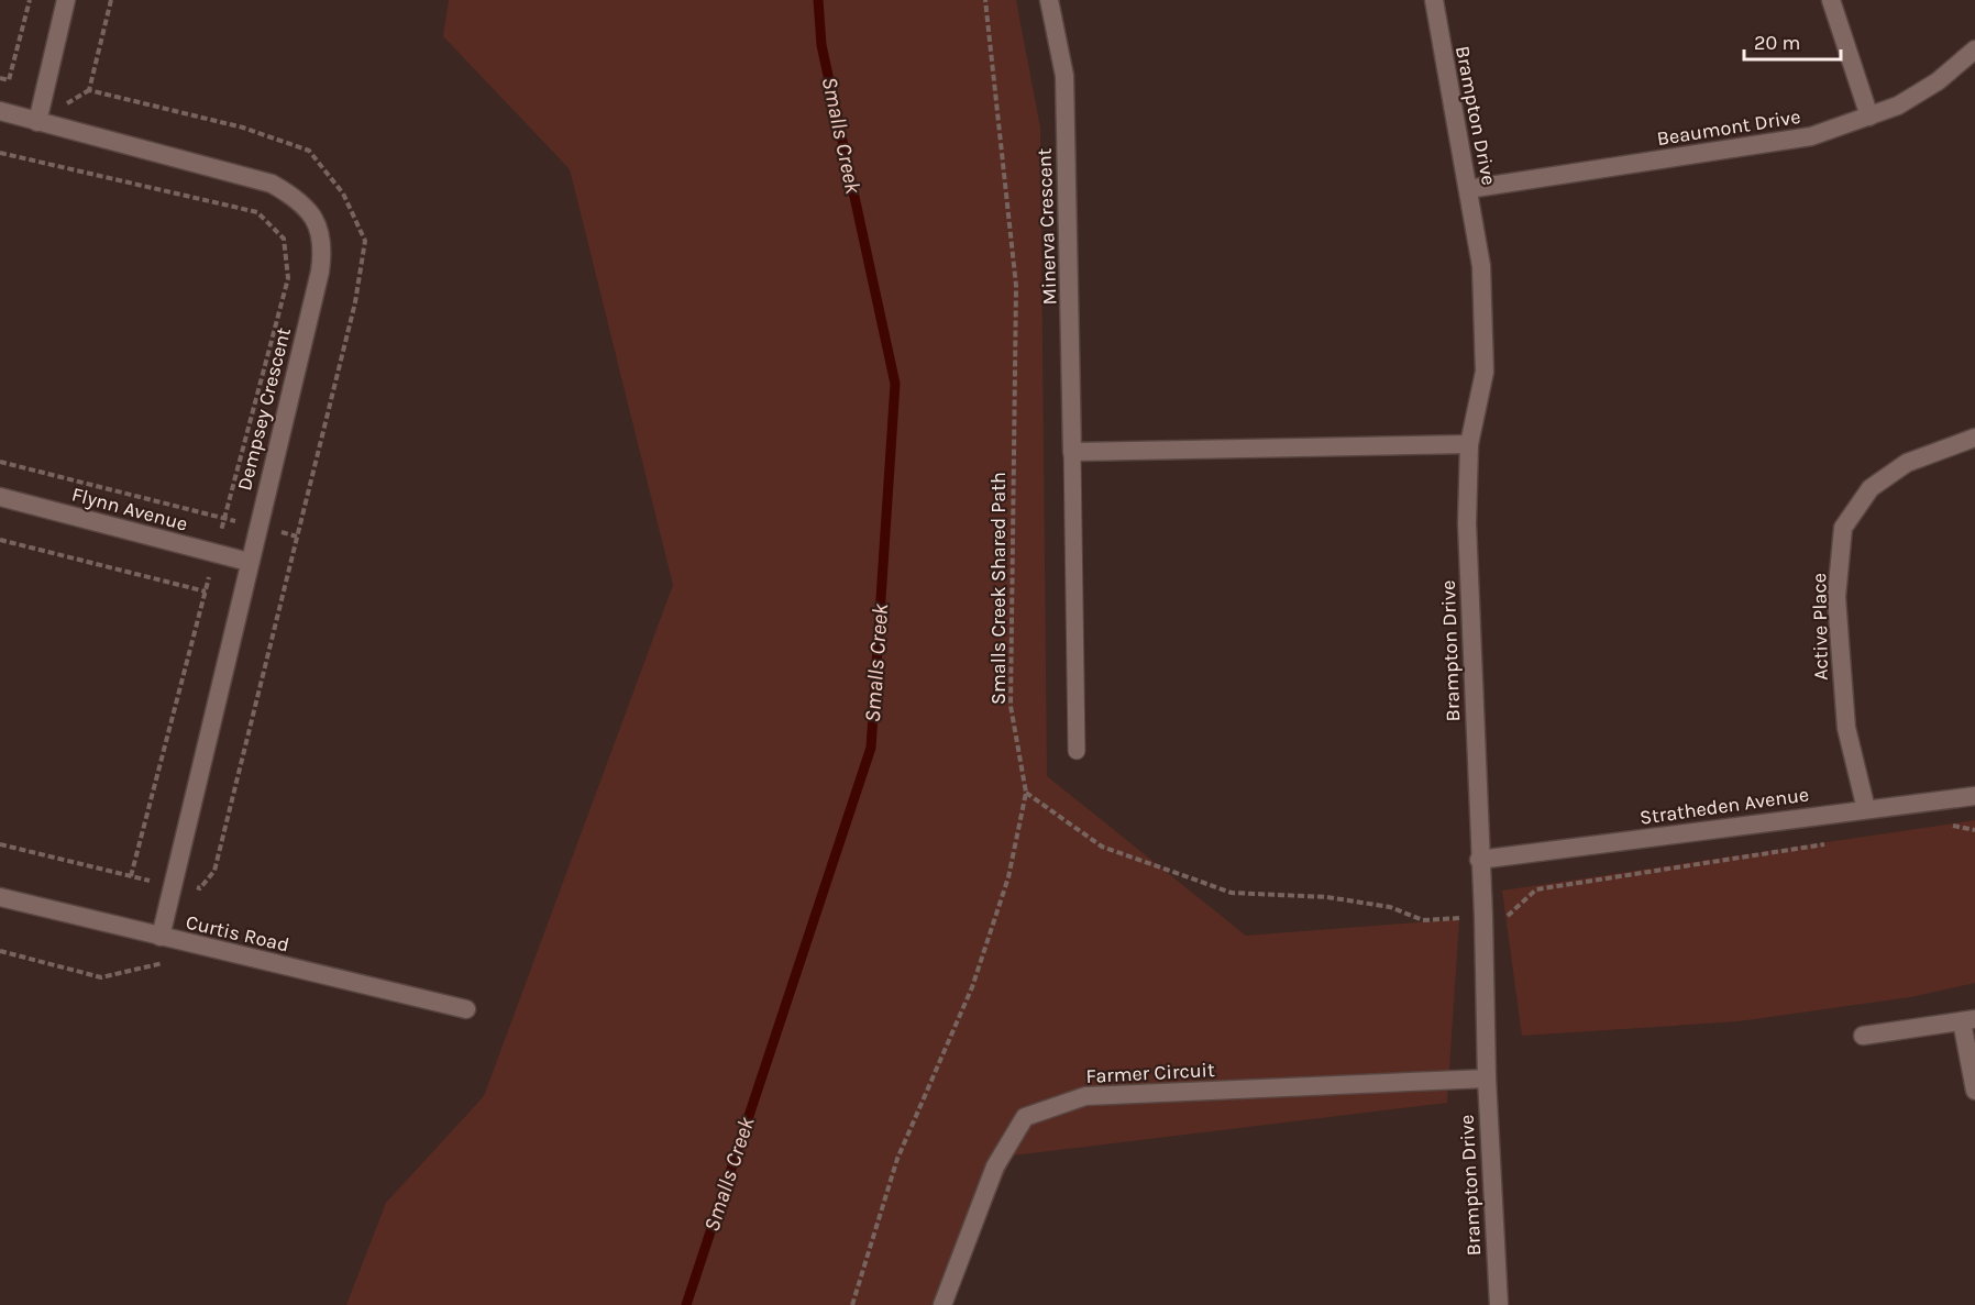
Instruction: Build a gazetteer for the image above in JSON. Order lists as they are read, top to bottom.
{
  "streets": {
    "street": [
      "Brampton Drive",
      "Beaumont Drive",
      "Minerva Crescent",
      "Dempsey Crescent",
      "Flynn Avenue",
      "Active Place",
      "Stratheden Avenue",
      "Curtis Road",
      "Farmer Circuit"
    ],
    "path": ["Smalls Creek Shared Path"]
  },
  "crossings": [
    ["Brampton Drive", "Beaumont Drive"],
    ["Brampton Drive", "Stratheden Avenue"],
    ["Brampton Drive", "Farmer Circuit"],
    ["Dempsey Crescent", "Flynn Avenue"],
    ["Dempsey Crescent", "Curtis Road"],
    ["Active Place", "Stratheden Avenue"]
  ],
  "water": ["Smalls Creek"],
  "scale_bar": "20 m"
}
